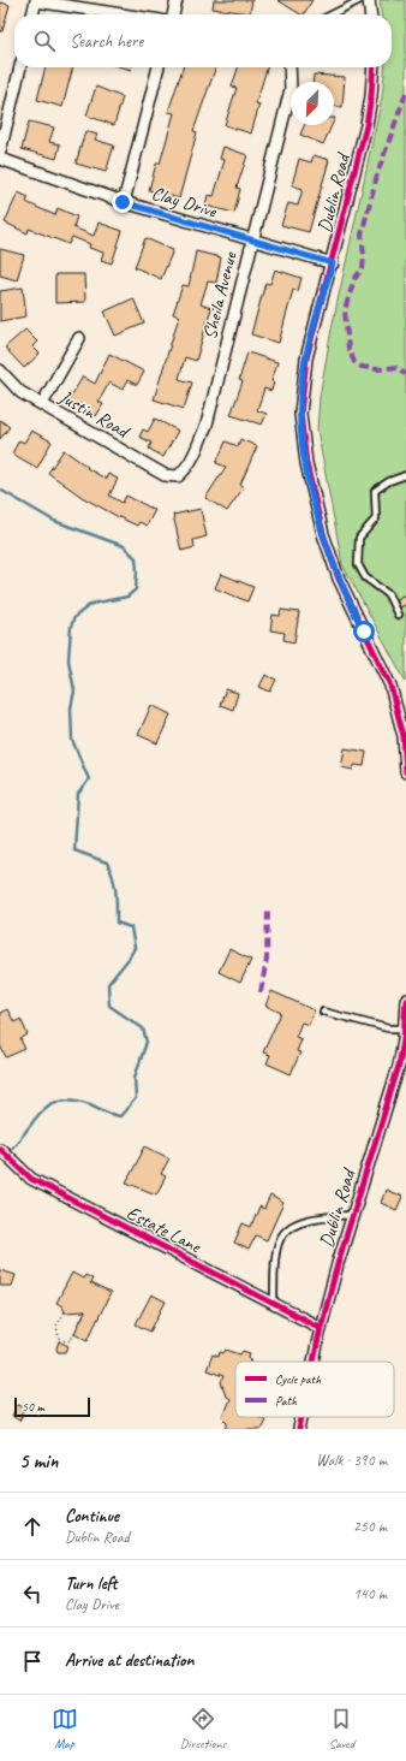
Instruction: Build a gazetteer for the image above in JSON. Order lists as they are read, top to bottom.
{
  "streets": {
    "street": [
      "Dublin Road",
      "Clay Drive",
      "Sheila Avenue",
      "Justin Road",
      "Estate Lane"
    ]
  },
  "crossings": [
    ["Dublin Road", "Clay Drive"],
    ["Dublin Road", "Estate Lane"],
    ["Clay Drive", "Sheila Avenue"],
    ["Sheila Avenue", "Justin Road"]
  ],
  "legend": ["Cycle path", "Path"],
  "scale_bar": "50 m",
  "north": "bottom left",
  "page": {
    "search": "Search here",
    "scale": "50 m",
    "heading": ["5 min", "Walk · 390 m"],
    "list": [
      ["Continue", "Dublin Road", "250 m"],
      ["Turn left", "Clay Drive", "140 m"],
      "Arrive at destination"
    ],
    "nav": ["Map", "Directions", "Saved"]
  }
}
